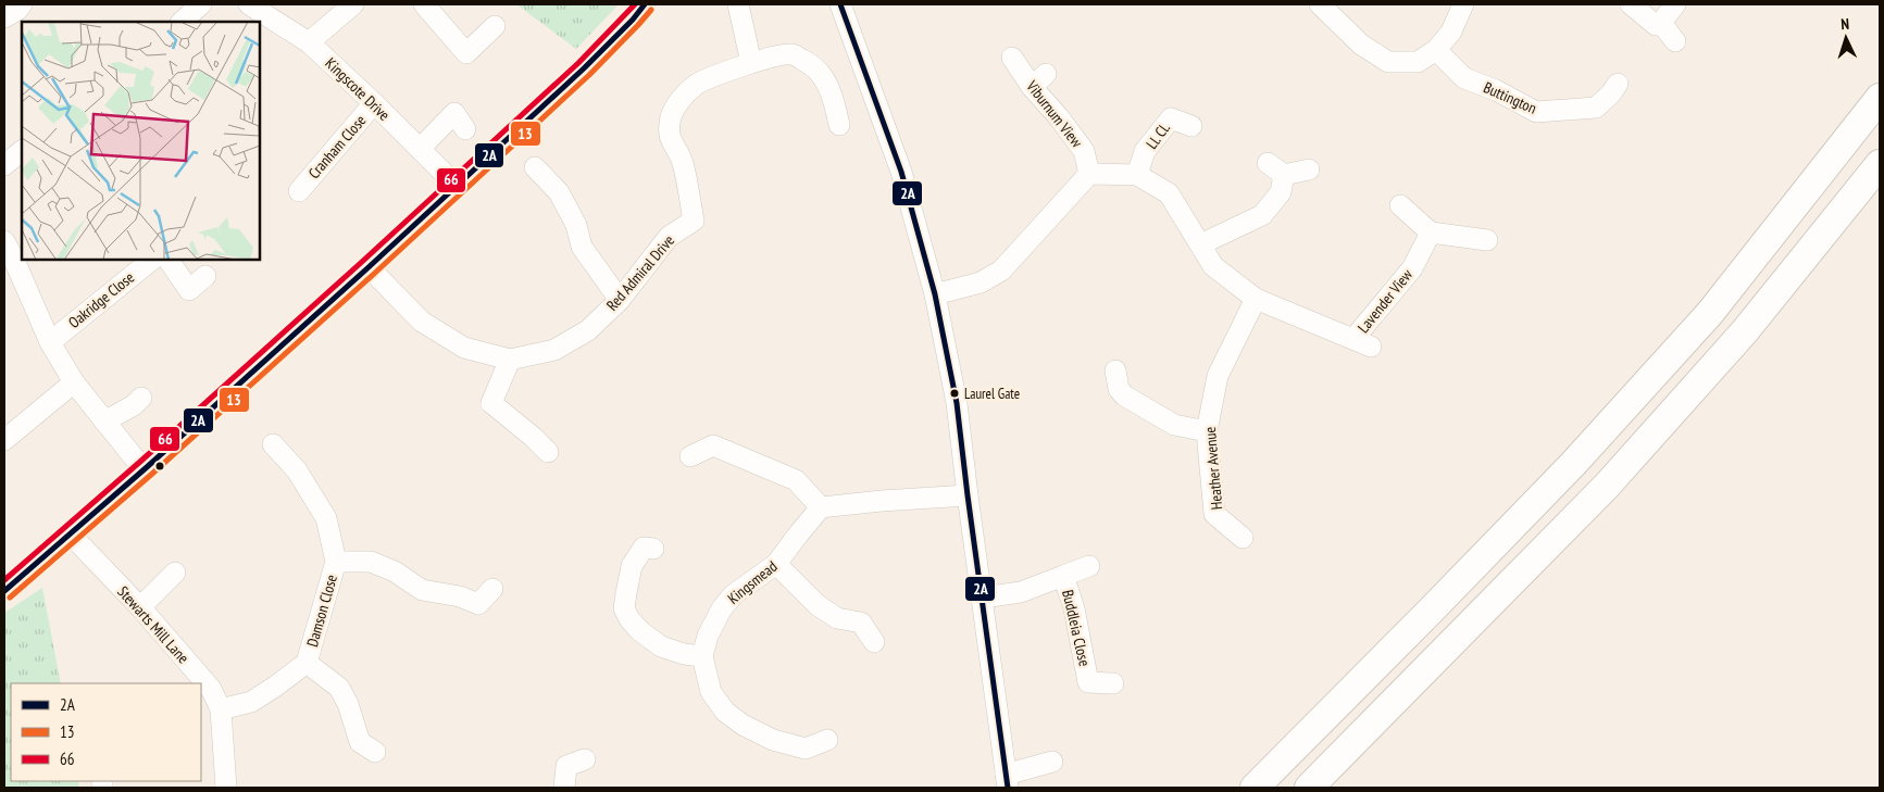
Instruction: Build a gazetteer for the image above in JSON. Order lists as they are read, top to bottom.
{
  "streets": {
    "street": [
      "Kingscote Drive",
      "Buttington",
      "Viburnum View",
      "Ll. Cl.",
      "Cranham Close",
      "Red Admiral Drive",
      "Oakridge Close",
      "Lavender View",
      "Heather Avenue",
      "Kingsmead",
      "Damson Close",
      "Stewarts Mill Lane",
      "Buddleia Close"
    ]
  },
  "crossings": [
    ["Kingscote Drive", "Cranham Close"],
    ["Lavender View", "Heather Avenue"],
    ["Damson Close", "Stewarts Mill Lane"]
  ],
  "places": ["Laurel Gate"],
  "lines": ["transit line 2A", "transit line 66", "transit line 13"],
  "legend": ["2A", "13", "66"],
  "north": "top"
}
